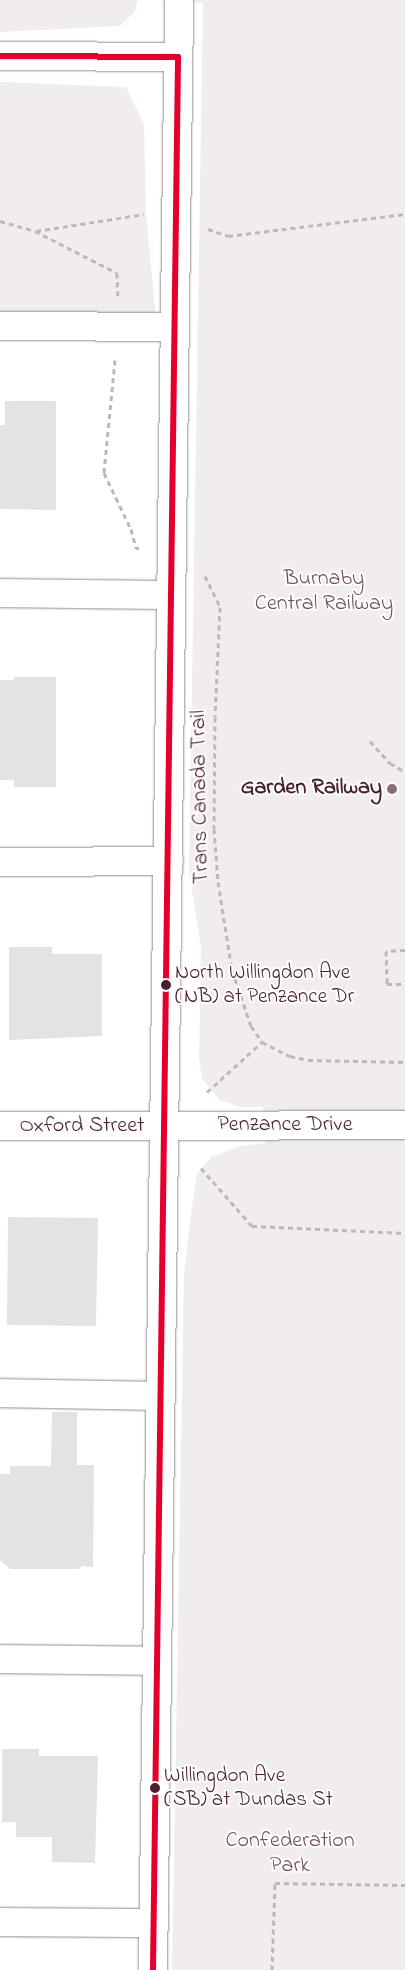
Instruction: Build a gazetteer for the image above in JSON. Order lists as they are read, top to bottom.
{
  "streets": {
    "street": ["Penzance Drive", "Oxford Street"],
    "path": ["Trans Canada Trail"]
  },
  "crossings": [
    ["Penzance Drive", "Oxford Street"]
  ],
  "parks": ["Burnaby Central Railway", "Confederation Park"],
  "places": ["Garden Railway", "North Willingdon Ave (NB) at Penzance Dr", "Willingdon Ave (SB) at Dundas St"]
}
